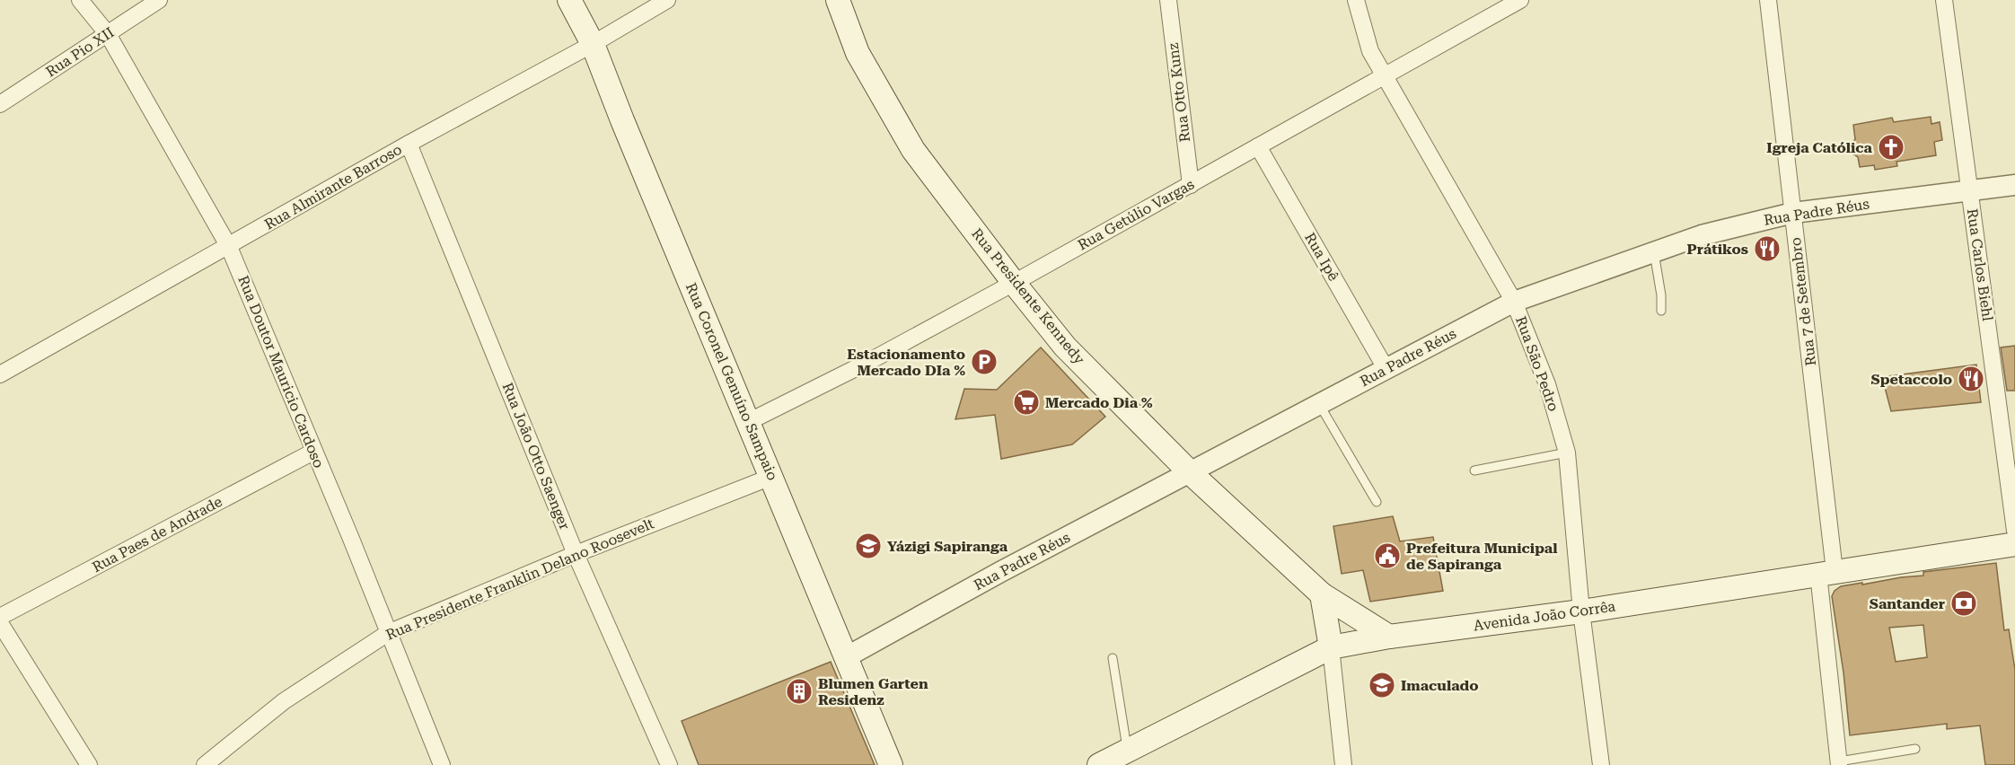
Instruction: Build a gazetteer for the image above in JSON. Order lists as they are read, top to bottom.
{
  "streets": {
    "main road": ["Rua Presidente Kennedy", "Rua Coronel Genuíno Sampaio", "Avenida João Corrêa"],
    "street": [
      "Rua Pio XII",
      "Rua Otto Kunz",
      "Rua Almirante Barroso",
      "Rua Padre Réus",
      "Rua Getúlio Vargas",
      "Rua Ipê",
      "Rua Carlos Biehl",
      "Rua 7 de Setembro",
      "Rua São Pedro",
      "Rua Doutor Mauricio Cardoso",
      "Rua João Otto Saenger",
      "Rua Paes de Andrade",
      "Rua Presidente Franklin Delano Roosevelt"
    ]
  },
  "crossings": [
    ["Rua Pio XII", "Rua Doutor Mauricio Cardoso"],
    ["Rua Otto Kunz", "Rua Getúlio Vargas"],
    ["Rua Almirante Barroso", "Rua Doutor Mauricio Cardoso"],
    ["Rua Almirante Barroso", "Rua Coronel Genuíno Sampaio"],
    ["Rua Almirante Barroso", "Rua João Otto Saenger"],
    ["Rua Padre Réus", "Rua Ipê"],
    ["Rua Padre Réus", "Rua Carlos Biehl"],
    ["Rua Padre Réus", "Rua Presidente Kennedy"],
    ["Rua Padre Réus", "Rua 7 de Setembro"],
    ["Rua Padre Réus", "Rua São Pedro"],
    ["Rua Padre Réus", "Rua Coronel Genuíno Sampaio"],
    ["Rua Getúlio Vargas", "Rua Ipê"],
    ["Rua Getúlio Vargas", "Rua Presidente Kennedy"],
    ["Rua Getúlio Vargas", "Rua São Pedro"],
    ["Rua Getúlio Vargas", "Rua Coronel Genuíno Sampaio"],
    ["Rua Presidente Kennedy", "Avenida João Corrêa"],
    ["Rua 7 de Setembro", "Avenida João Corrêa"],
    ["Rua São Pedro", "Avenida João Corrêa"],
    ["Rua Doutor Mauricio Cardoso", "Rua Paes de Andrade"],
    ["Rua Doutor Mauricio Cardoso", "Rua Presidente Franklin Delano Roosevelt"],
    ["Rua Coronel Genuíno Sampaio", "Rua Presidente Franklin Delano Roosevelt"],
    ["Rua João Otto Saenger", "Rua Presidente Franklin Delano Roosevelt"]
  ],
  "places": {
    "church": ["Igreja Católica"],
    "restaurant": ["Prátikos", "Spetaccolo"],
    "parking": ["Estacionamento Mercado DIa %"],
    "supermarket": ["Mercado Dia %"],
    "school or university": ["Yázigi Sapiranga", "Imaculado"],
    "public building": ["Prefeitura Municipal de Sapiranga"],
    "bank": ["Santander"],
    "building": ["Blumen Garten Residenz"]
  }
}
